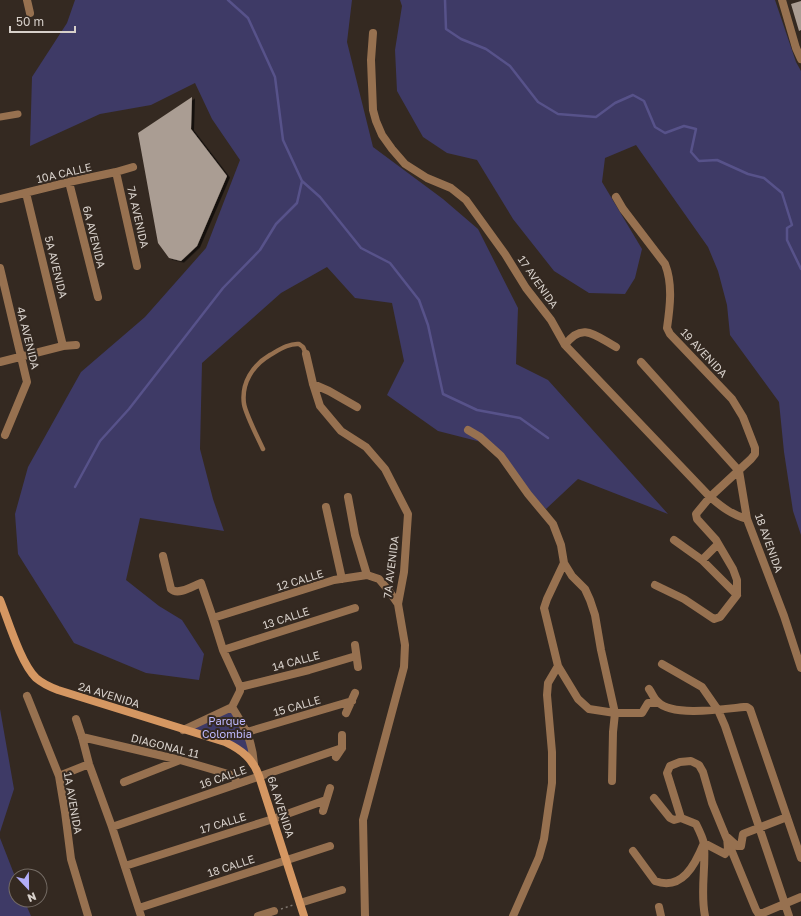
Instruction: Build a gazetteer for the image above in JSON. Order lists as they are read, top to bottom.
{
  "streets": {
    "main road": ["6A AVENIDA", "2A AVENIDA"],
    "street": [
      "10A CALLE",
      "7A AVENIDA",
      "5A AVENIDA",
      "17 AVENIDA",
      "4A AVENIDA",
      "19 AVENIDA",
      "18 AVENIDA",
      "12 CALLE",
      "13 CALLE",
      "14 CALLE",
      "15 CALLE",
      "DIAGONAL 11",
      "16 CALLE",
      "1A AVENIDA",
      "17 CALLE",
      "18 CALLE"
    ]
  },
  "crossings": [
    ["10A CALLE", "7A AVENIDA"],
    ["10A CALLE", "6A AVENIDA"],
    ["10A CALLE", "5A AVENIDA"],
    ["6A AVENIDA", "2A AVENIDA"],
    ["6A AVENIDA", "15 CALLE"],
    ["6A AVENIDA", "16 CALLE"],
    ["6A AVENIDA", "17 CALLE"],
    ["6A AVENIDA", "18 CALLE"],
    ["17 AVENIDA", "18 AVENIDA"],
    ["19 AVENIDA", "18 AVENIDA"],
    ["DIAGONAL 11", "16 CALLE"]
  ],
  "parks": ["Parque Colombia"],
  "scale_bar": "50 m",
  "north": "bottom"
}
